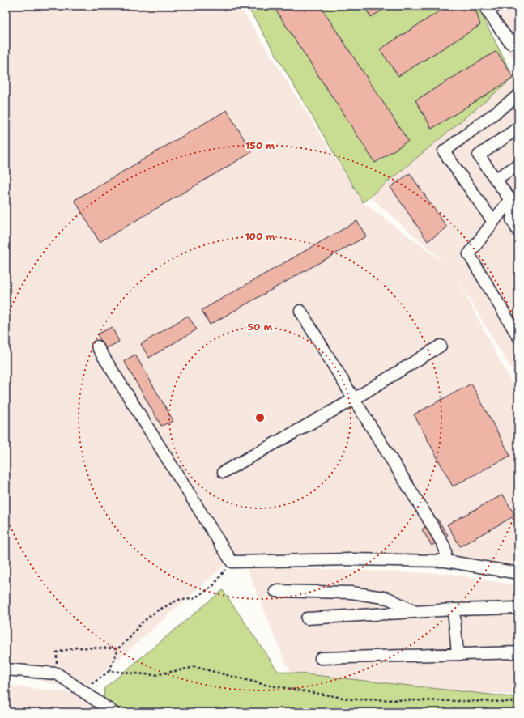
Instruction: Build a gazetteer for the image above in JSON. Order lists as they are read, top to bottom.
{
  "rings": ["150 m", "100 m", "50 m"]
}
